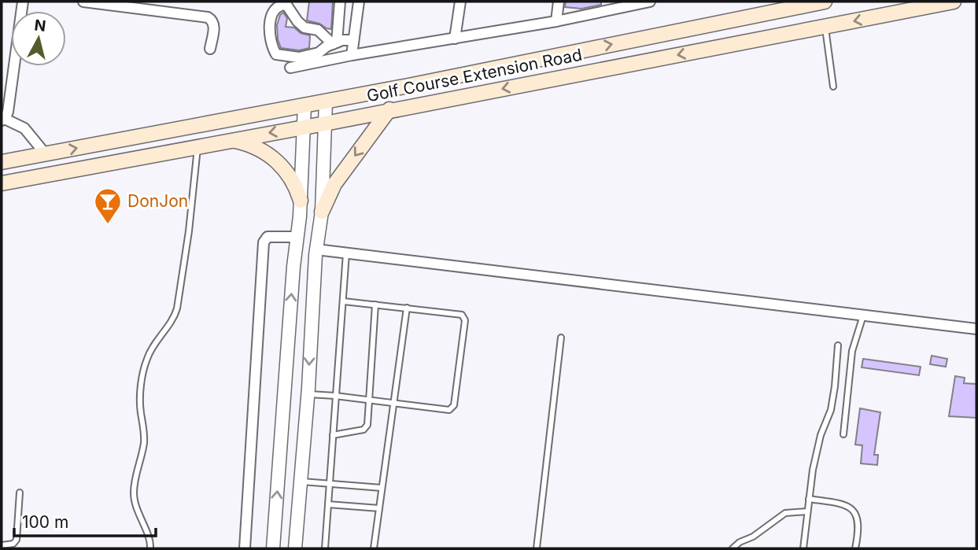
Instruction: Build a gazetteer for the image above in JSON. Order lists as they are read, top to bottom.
{
  "streets": {
    "main road": ["Golf Course Extension Road"]
  },
  "places": {
    "bar": ["DonJon"]
  },
  "scale_bar": "100 m",
  "north": "top"
}
